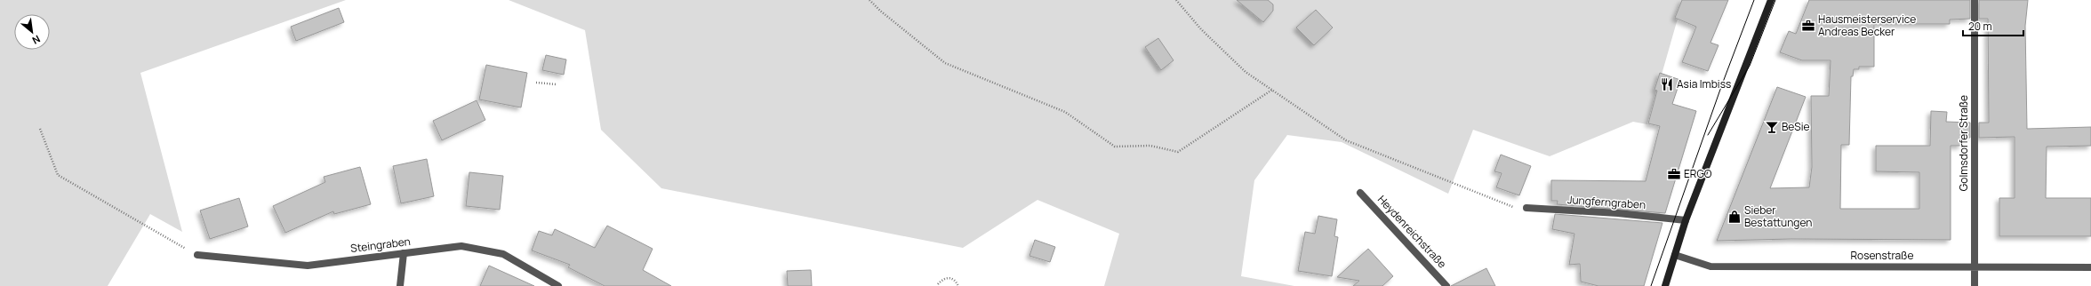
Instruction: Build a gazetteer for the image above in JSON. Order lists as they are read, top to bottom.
{
  "streets": {
    "street": [
      "Golmsdorfer Straße",
      "Jungferngraben",
      "Heydenreichstraße",
      "Steingraben",
      "Rosenstraße"
    ]
  },
  "crossings": [
    ["Golmsdorfer Straße", "Rosenstraße"]
  ],
  "places": {
    "office": ["Hausmeisterservice Andreas Becker", "ERGO"],
    "restaurant": ["Asia Imbiss"],
    "bar": ["BeSie"],
    "shop": ["Sieber Bestattungen"]
  },
  "scale_bar": "20 m",
  "north": "bottom right"
}
